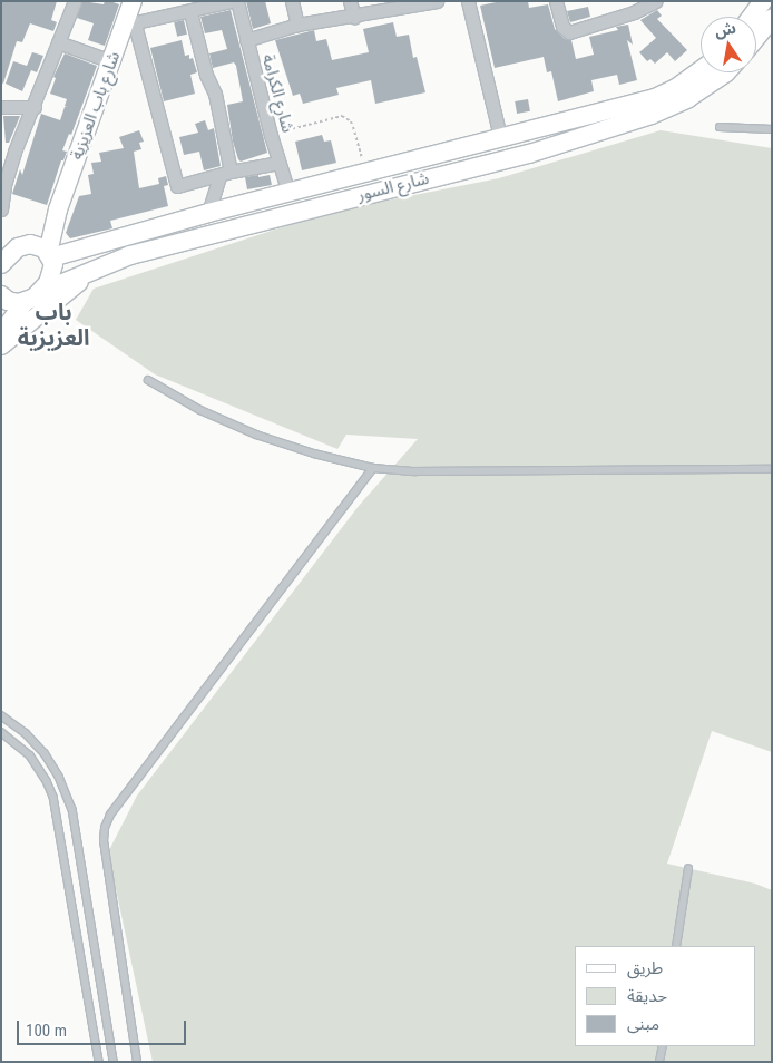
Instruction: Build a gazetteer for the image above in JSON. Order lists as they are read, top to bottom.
{
  "streets": {
    "main road": ["شارع باب العزيزية", "شارع السور"],
    "street": ["شارع الكرامة"]
  },
  "crossings": [
    ["شارع الكرامة", "شارع السور"],
    ["شارع باب العزيزية", "شارع السور"]
  ],
  "districts": ["باب العزيزية"],
  "legend": ["طريق", "حديقة", "مبنى"],
  "scale_bar": "100 m",
  "north": "top"
}
